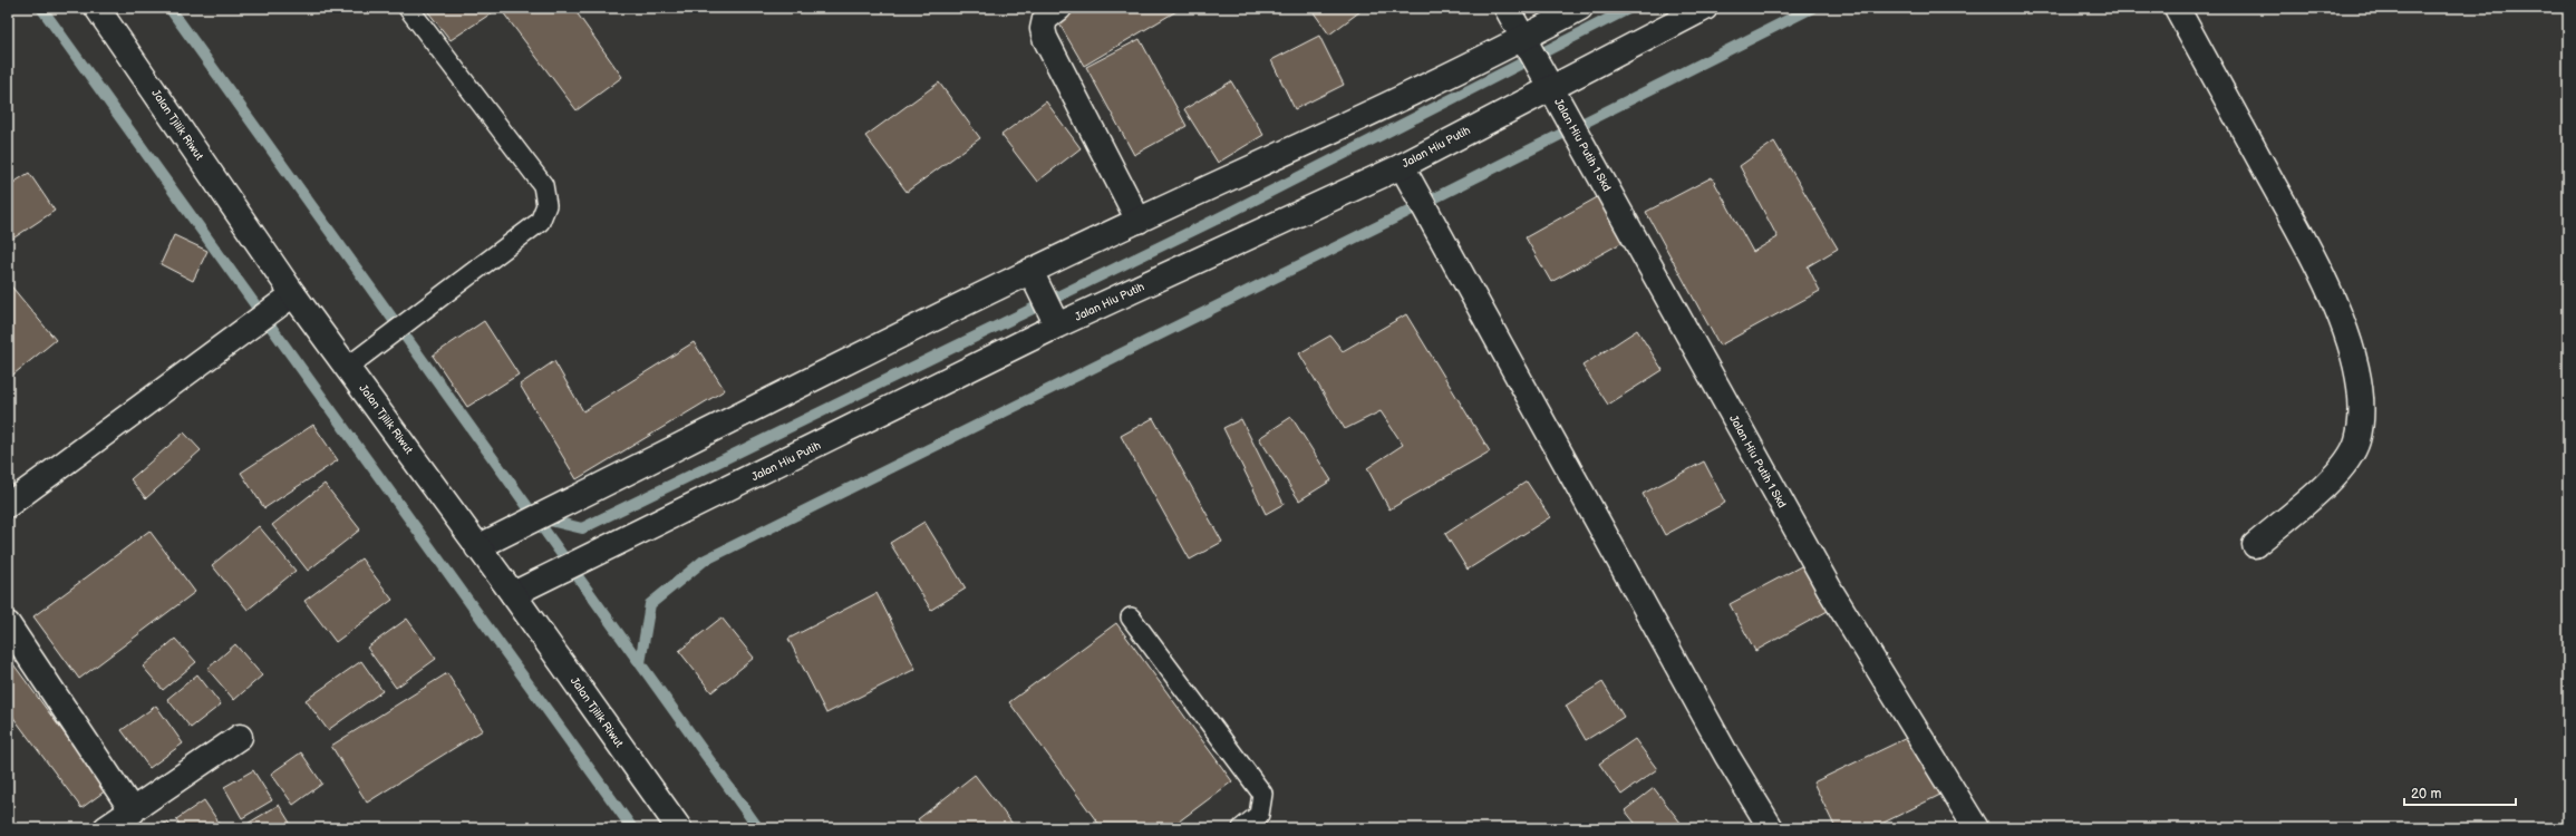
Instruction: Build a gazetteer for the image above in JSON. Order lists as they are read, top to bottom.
{
  "streets": {
    "main road": ["Jalan Tjilik Riwut", "Jalan Hiu Putih 1 Skd", "Jalan Hiu Putih"]
  },
  "crossings": [
    ["Jalan Tjilik Riwut", "Jalan Hiu Putih"],
    ["Jalan Hiu Putih 1 Skd", "Jalan Hiu Putih"]
  ],
  "scale_bar": "20 m"
}
